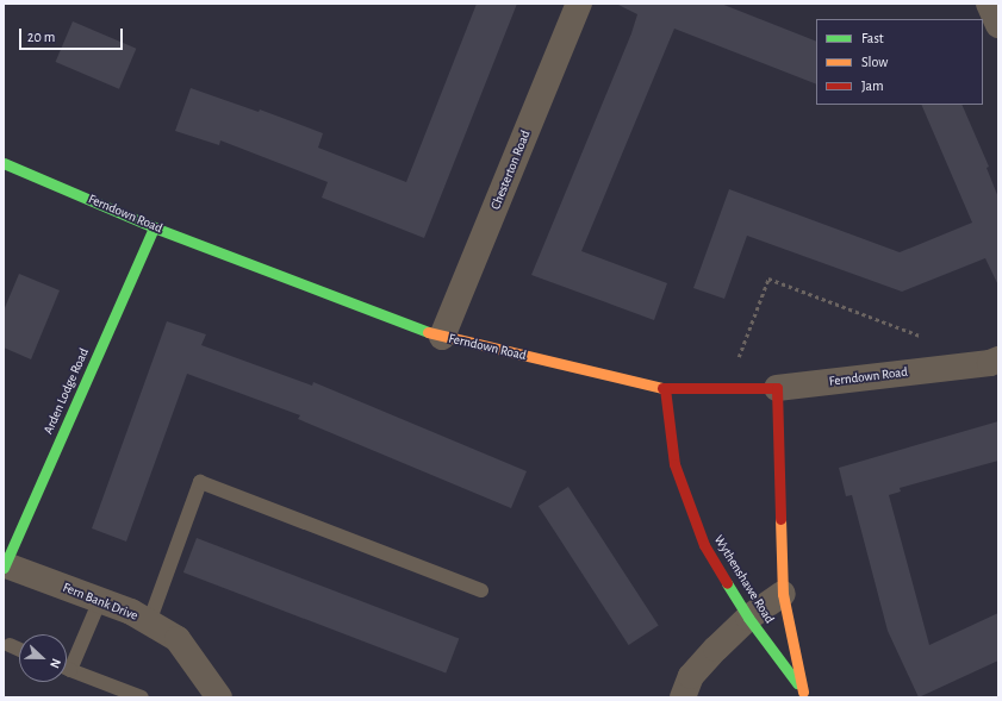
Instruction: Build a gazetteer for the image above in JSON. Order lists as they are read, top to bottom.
{
  "streets": {
    "main road": ["Ferndown Road", "Arden Lodge Road", "Wythenshawe Road"],
    "street": ["Chesterton Road", "Fern Bank Drive"]
  },
  "crossings": [
    ["Chesterton Road", "Ferndown Road"],
    ["Ferndown Road", "Arden Lodge Road"],
    ["Ferndown Road", "Wythenshawe Road"],
    ["Arden Lodge Road", "Fern Bank Drive"]
  ],
  "legend": ["Fast", "Slow", "Jam"],
  "scale_bar": "20 m",
  "north": "right"
}
